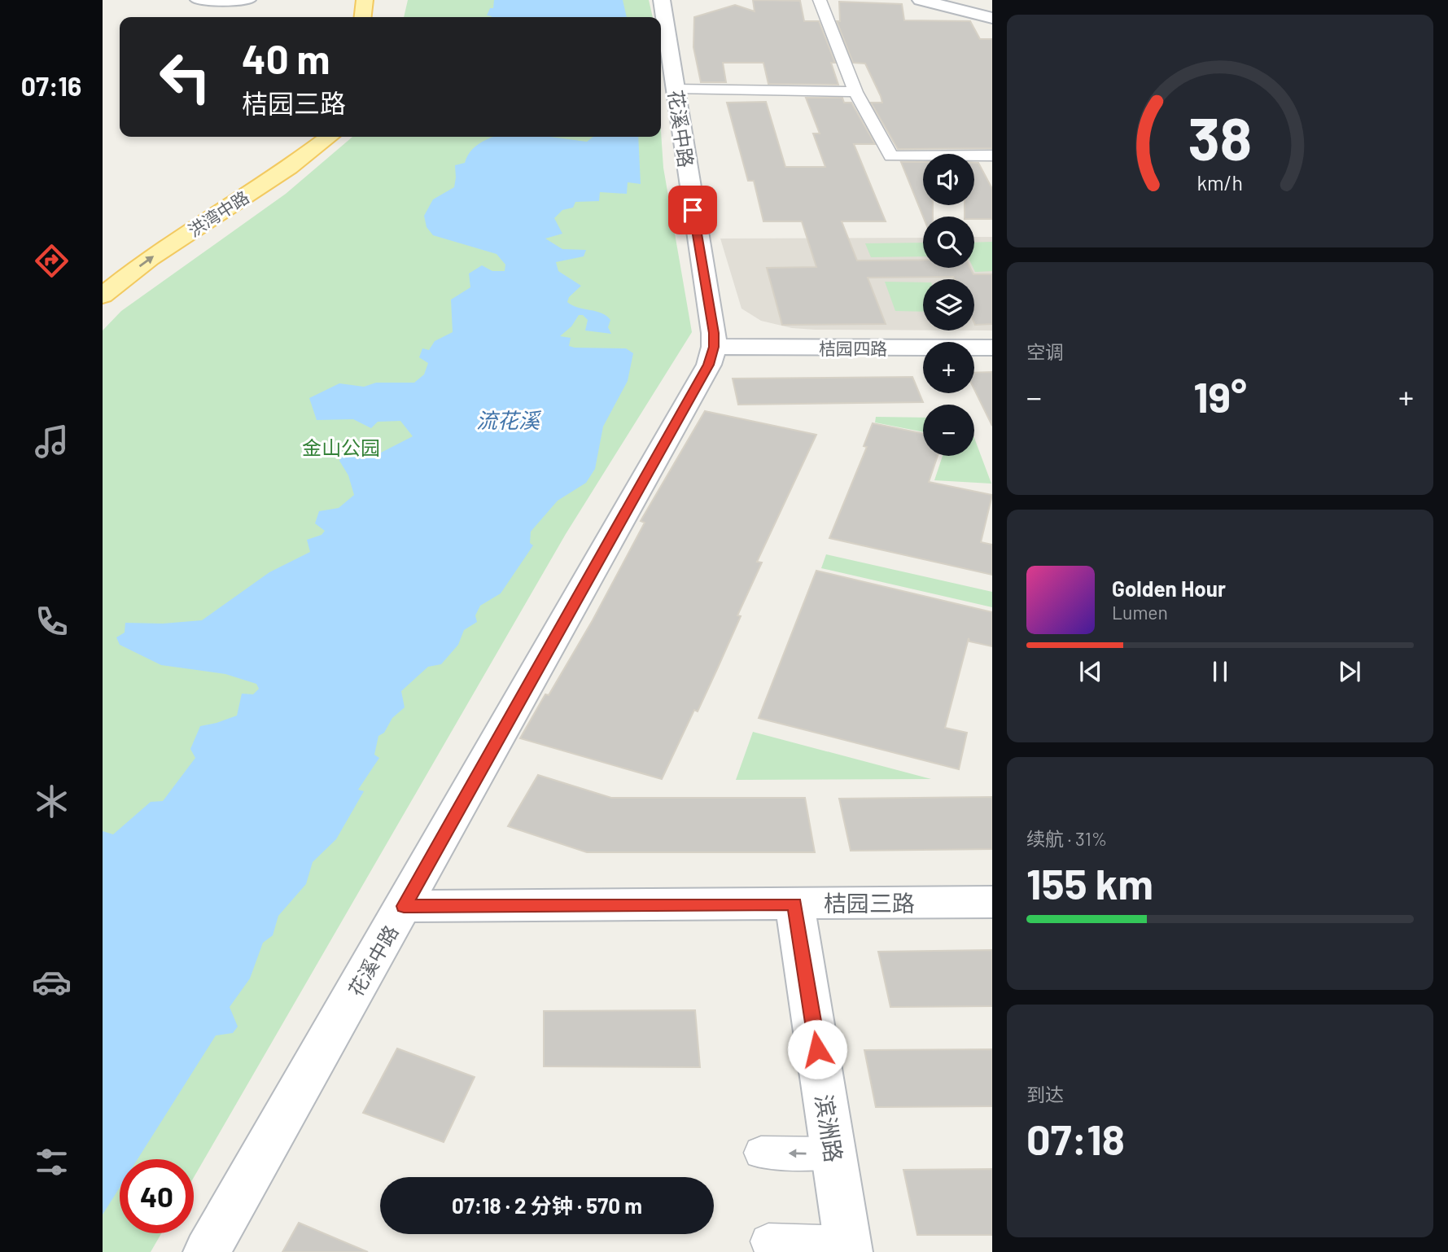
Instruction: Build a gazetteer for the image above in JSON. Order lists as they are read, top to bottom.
{
  "streets": {
    "main road": ["洪湾中路"],
    "street": [
      "花溪中路",
      "桔园四路",
      "桔园三路",
      "滨洲路"
    ]
  },
  "crossings": [
    ["花溪中路", "桔园四路"],
    ["花溪中路", "桔园三路"],
    ["桔园三路", "滨洲路"]
  ],
  "water": ["流花溪"],
  "parks": ["金山公园"],
  "page": {
    "tabs": "07:16",
    "turn": ["40 m", "桔园三路"],
    "map_buttons": ["+", "−"],
    "tile": [
      "空调",
      ["续航 · 31%", "155 km"],
      ["到达", "07:18"]
    ],
    "heat": ["−", "19°", "+"],
    "song": ["Golden Hour", "Lumen"],
    "limit": "40",
    "trip": "07:18 · 2 分钟 · 570 m",
    "gauge": ["38", "km/h"]
  }
}
